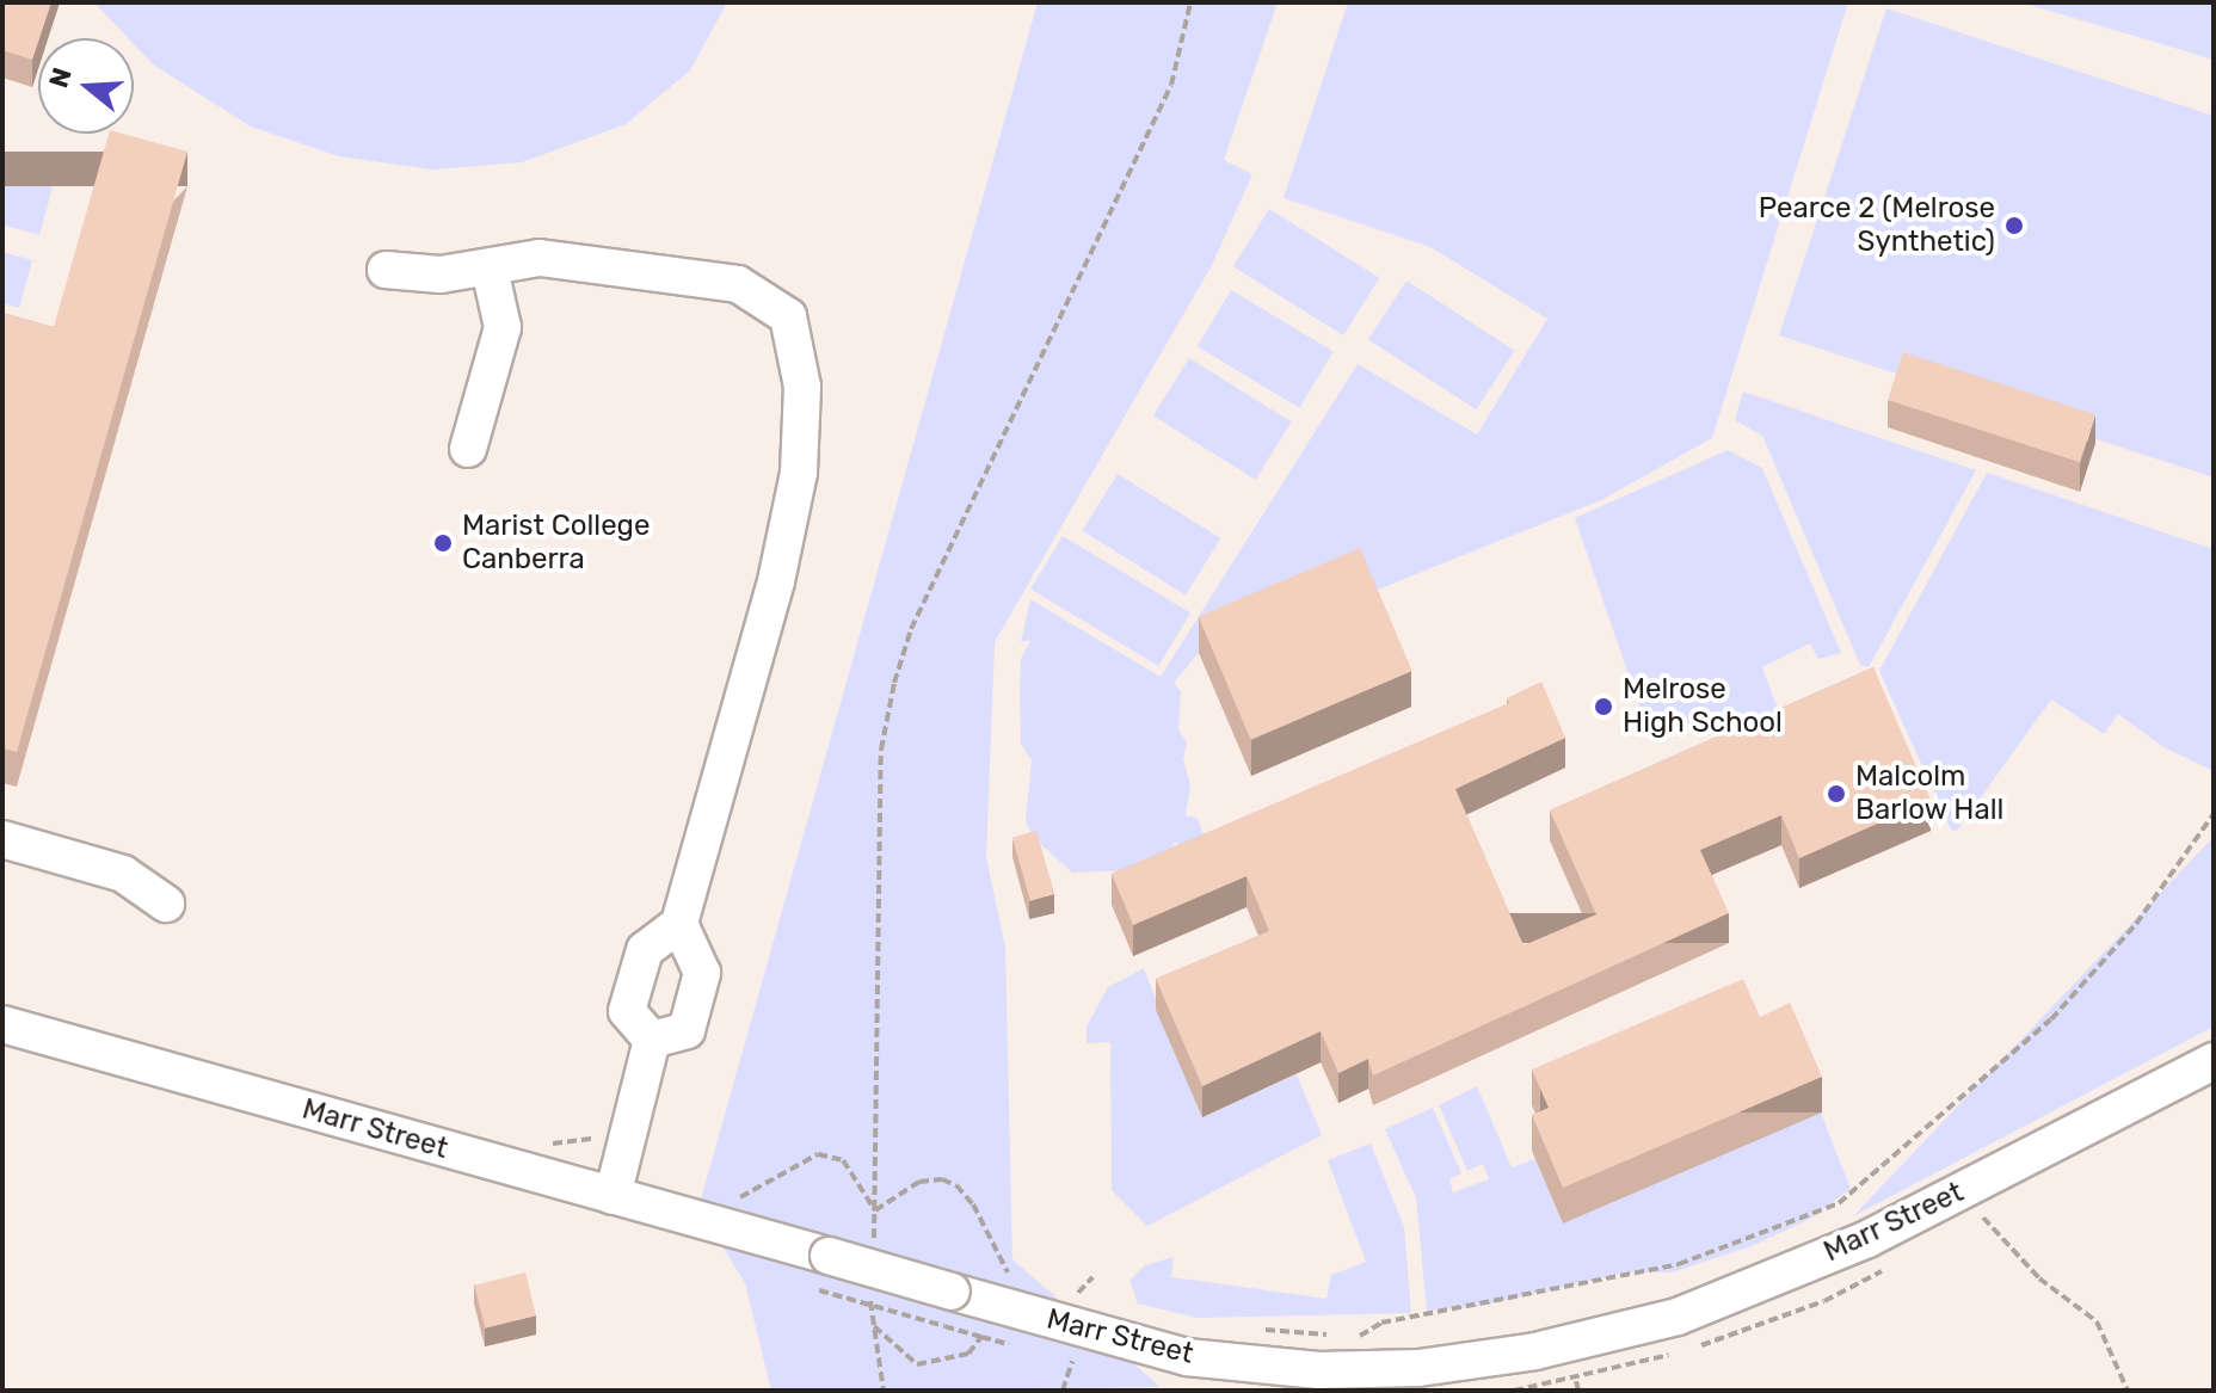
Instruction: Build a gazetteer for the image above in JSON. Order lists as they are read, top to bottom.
{
  "streets": {
    "street": ["Marr Street"]
  },
  "places": [
    "Pearce 2 (Melrose Synthetic)",
    "Marist College Canberra",
    "Melrose High School",
    "Malcolm Barlow Hall"
  ],
  "north": "left"
}
